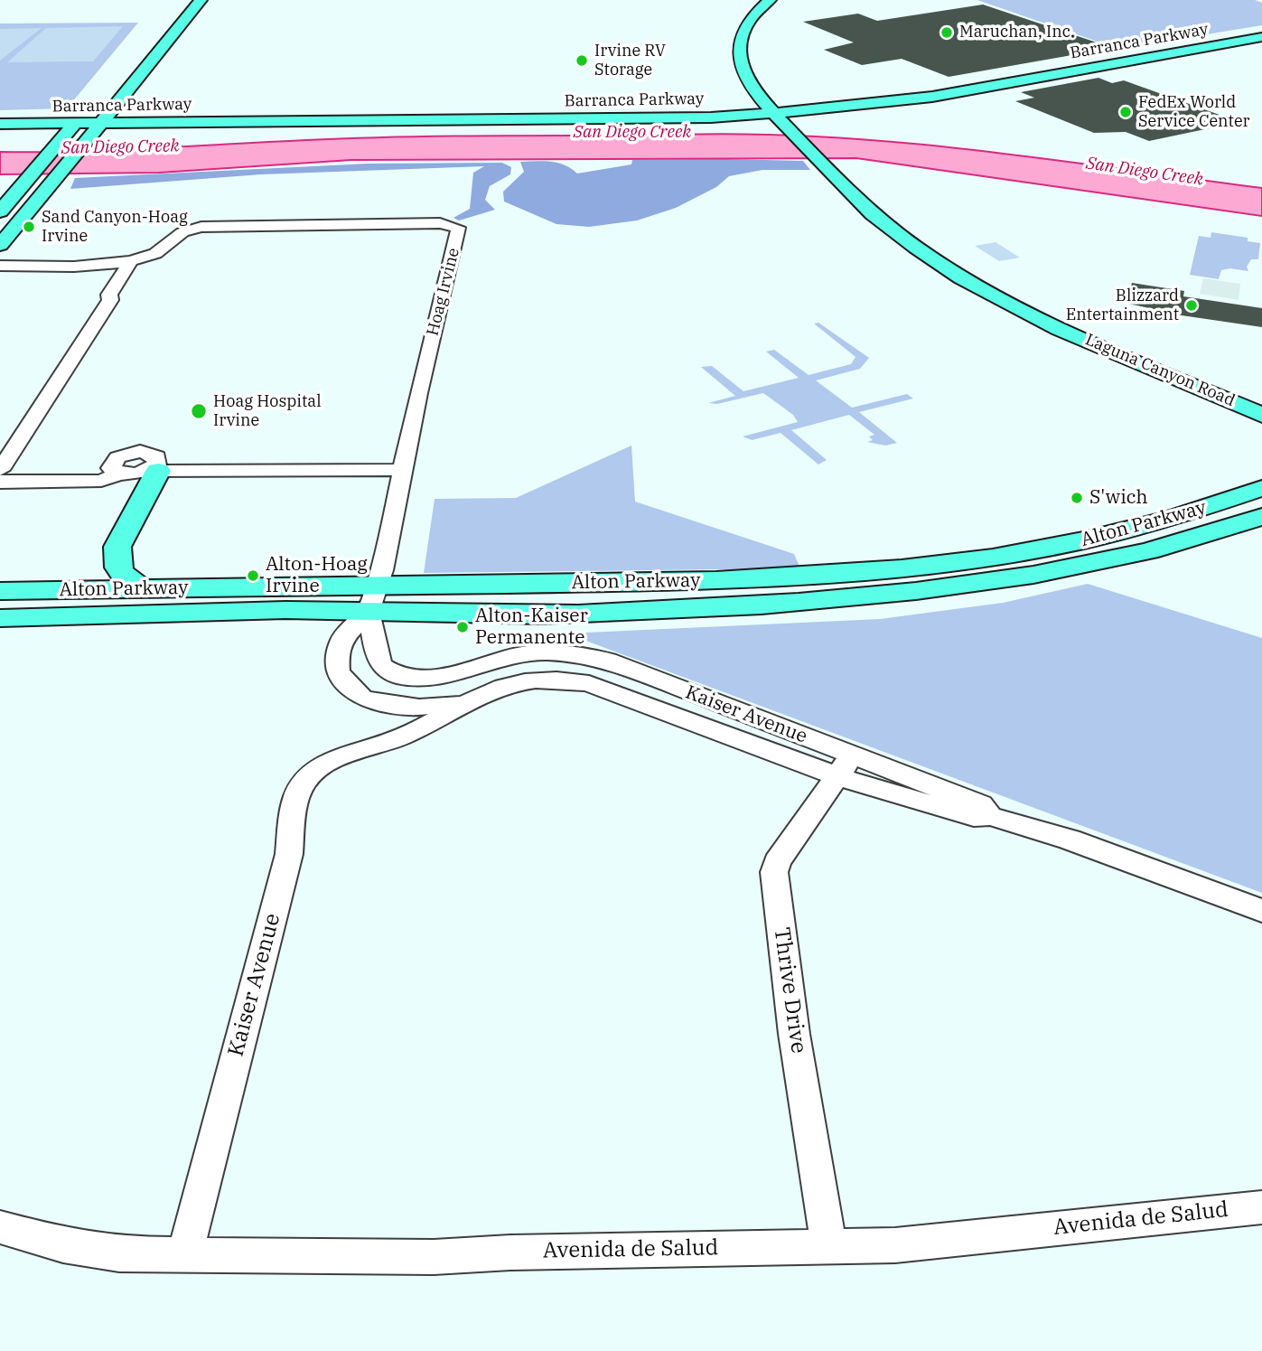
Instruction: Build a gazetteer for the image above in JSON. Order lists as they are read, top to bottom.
{
  "streets": {
    "main road": ["Barranca Parkway", "Laguna Canyon Road", "Alton Parkway"],
    "street": [
      "Hoag Irvine",
      "Kaiser Avenue",
      "Thrive Drive",
      "Avenida de Salud"
    ]
  },
  "crossings": [
    ["Barranca Parkway", "Laguna Canyon Road"],
    ["Hoag Irvine", "Alton Parkway"],
    ["Hoag Irvine", "Kaiser Avenue"],
    ["Alton Parkway", "Kaiser Avenue"],
    ["Kaiser Avenue", "Thrive Drive"],
    ["Kaiser Avenue", "Avenida de Salud"],
    ["Thrive Drive", "Avenida de Salud"]
  ],
  "water": ["San Diego Creek"],
  "places": [
    "Maruchan, Inc.",
    "Irvine RV Storage",
    "FedEx World Service Center",
    "Sand Canyon-Hoag Irvine",
    "Blizzard Entertainment",
    "Hoag Hospital Irvine",
    "S'wich",
    "Alton-Hoag Irvine",
    "Alton-Kaiser Permanente"
  ]
}
